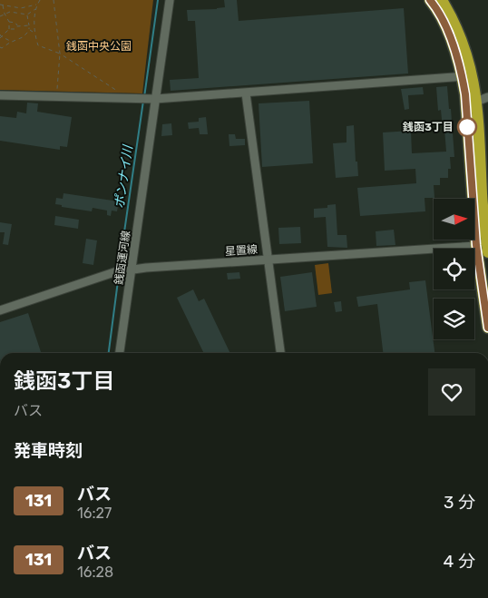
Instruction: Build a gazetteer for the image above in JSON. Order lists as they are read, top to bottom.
{
  "streets": {
    "street": ["星置線", "銭函運河線"]
  },
  "crossings": [
    ["星置線", "銭函運河線"]
  ],
  "water": ["ポンナイ川"],
  "parks": ["銭函中央公園"],
  "places": ["銭函3丁目"],
  "lines": ["bus line 131"],
  "north": "right",
  "page": {
    "heading": [
      ["銭函3丁目", "バス"],
      "発車時刻"
    ],
    "list": [
      {
        "mark": "131",
        "name": "バス",
        "note": "16:27",
        "value": "3 分"
      },
      {
        "mark": "131",
        "name": "バス",
        "note": "16:28",
        "value": "4 分"
      }
    ]
  }
}
